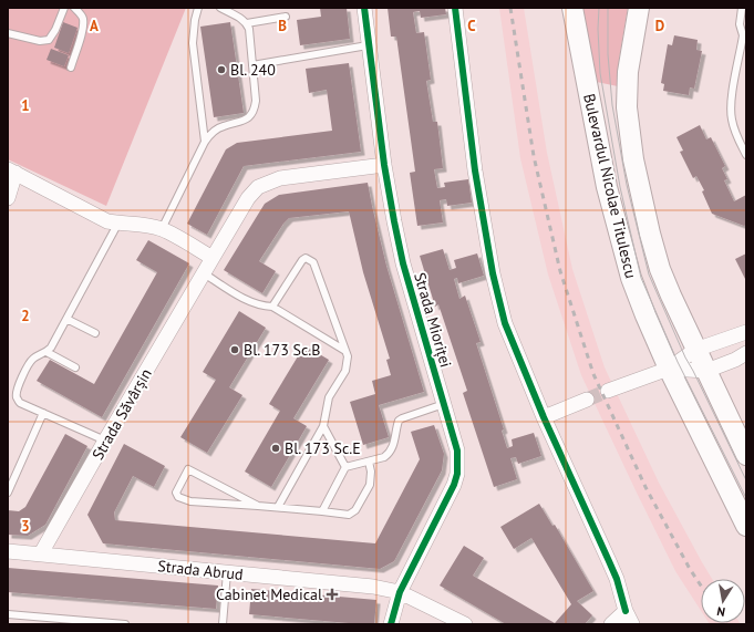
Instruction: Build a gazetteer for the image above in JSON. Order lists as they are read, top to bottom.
{
  "streets": {
    "main road": ["Bulevardul Nicolae Titulescu"],
    "street": ["Strada Mioriței", "Strada Săvârșin", "Strada Abrud"]
  },
  "crossings": [
    ["Strada Mioriței", "Strada Săvârșin"],
    ["Strada Mioriței", "Strada Abrud"],
    ["Strada Săvârșin", "Strada Abrud"]
  ],
  "places": {
    "other": ["Bl. 240", "Bl. 173 Sc.B", "Bl. 173 Sc.E"],
    "health": ["Cabinet Medical"]
  },
  "north": "bottom",
  "grid": {
    "columns": [
      "A",
      "B",
      "C",
      "D"
    ],
    "rows": ["1", "2", "3"]
  }
}
